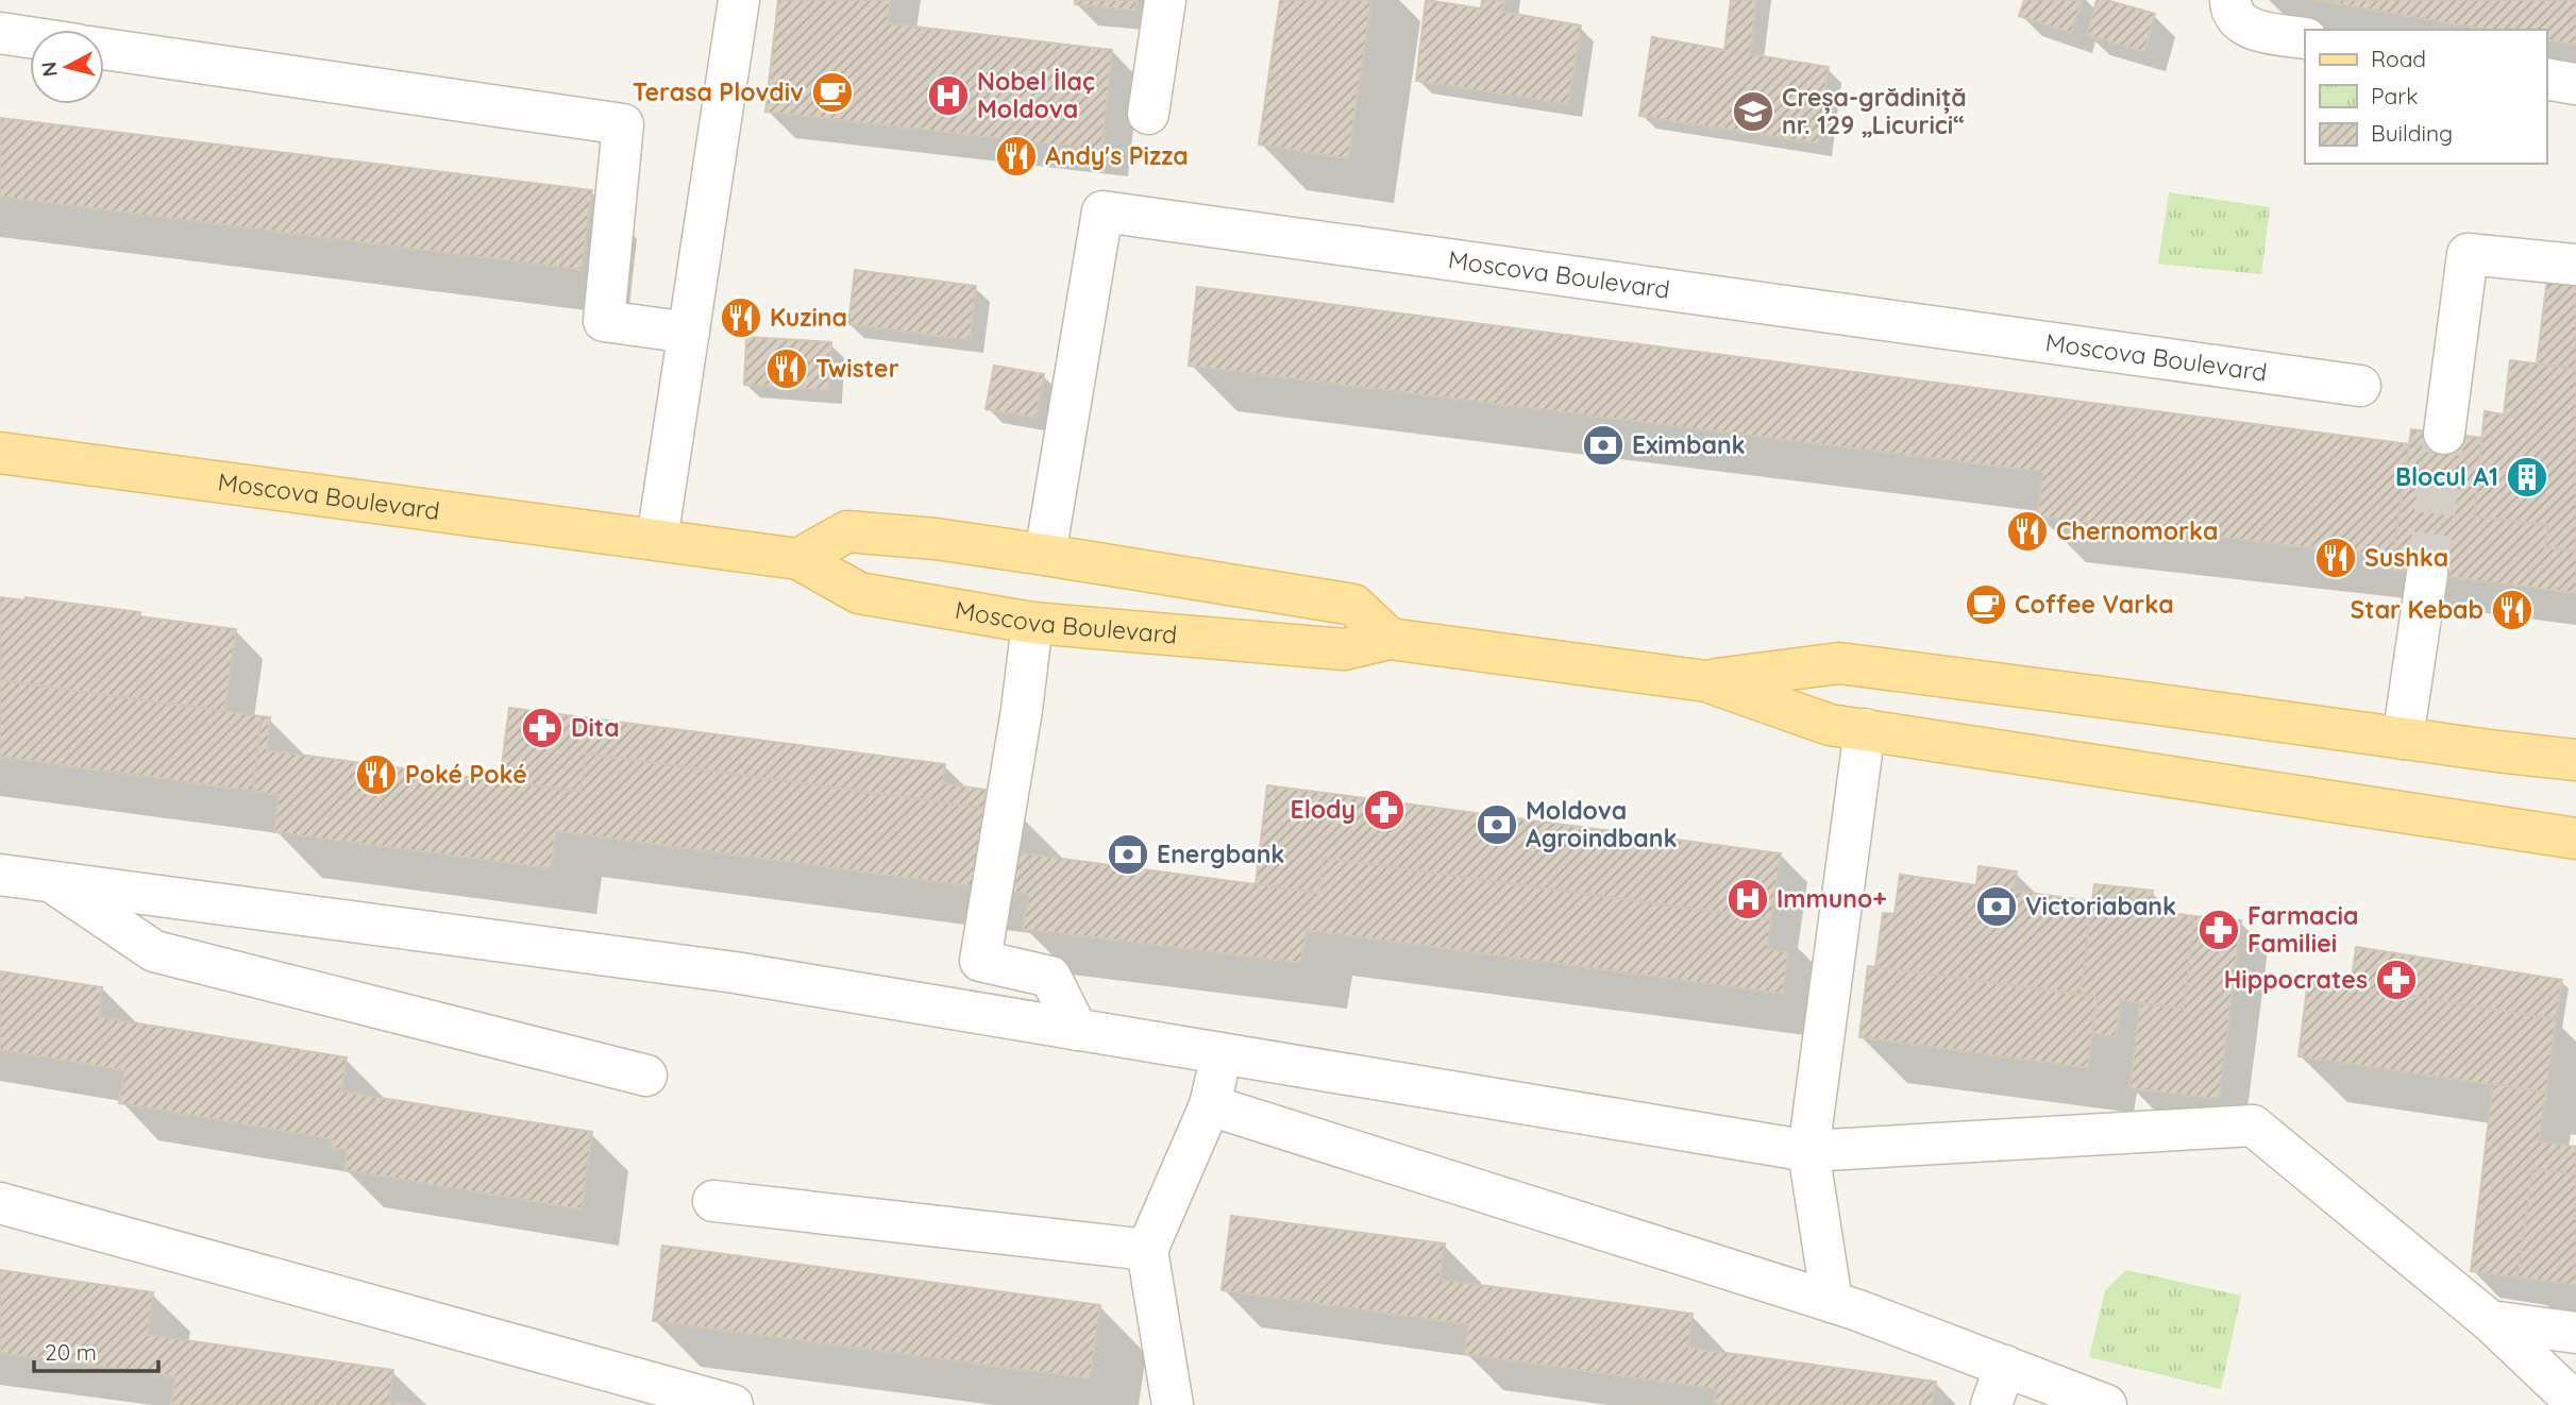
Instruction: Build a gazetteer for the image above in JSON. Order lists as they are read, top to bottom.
{
  "streets": {
    "main road": ["Moscova Boulevard"]
  },
  "places": {
    "cafe": ["Terasa Plovdiv", "Coffee Varka"],
    "hospital": ["Nobel İlaç Moldova", "Immuno+"],
    "school or university": ["Creșa-grădiniță nr. 129 „Licurici“"],
    "restaurant": [
      "Andy's Pizza",
      "Kuzina",
      "Twister",
      "Chernomorka",
      "Sushka",
      "Star Kebab",
      "Poké Poké"
    ],
    "bank": [
      "Eximbank",
      "Moldova Agroindbank",
      "Energbank",
      "Victoriabank"
    ],
    "building": ["Blocul A1"],
    "pharmacy": [
      "Dita",
      "Elody",
      "Farmacia Familiei",
      "Hippocrates"
    ]
  },
  "legend": ["Road", "Park", "Building"],
  "scale_bar": "20 m",
  "north": "left"
}
